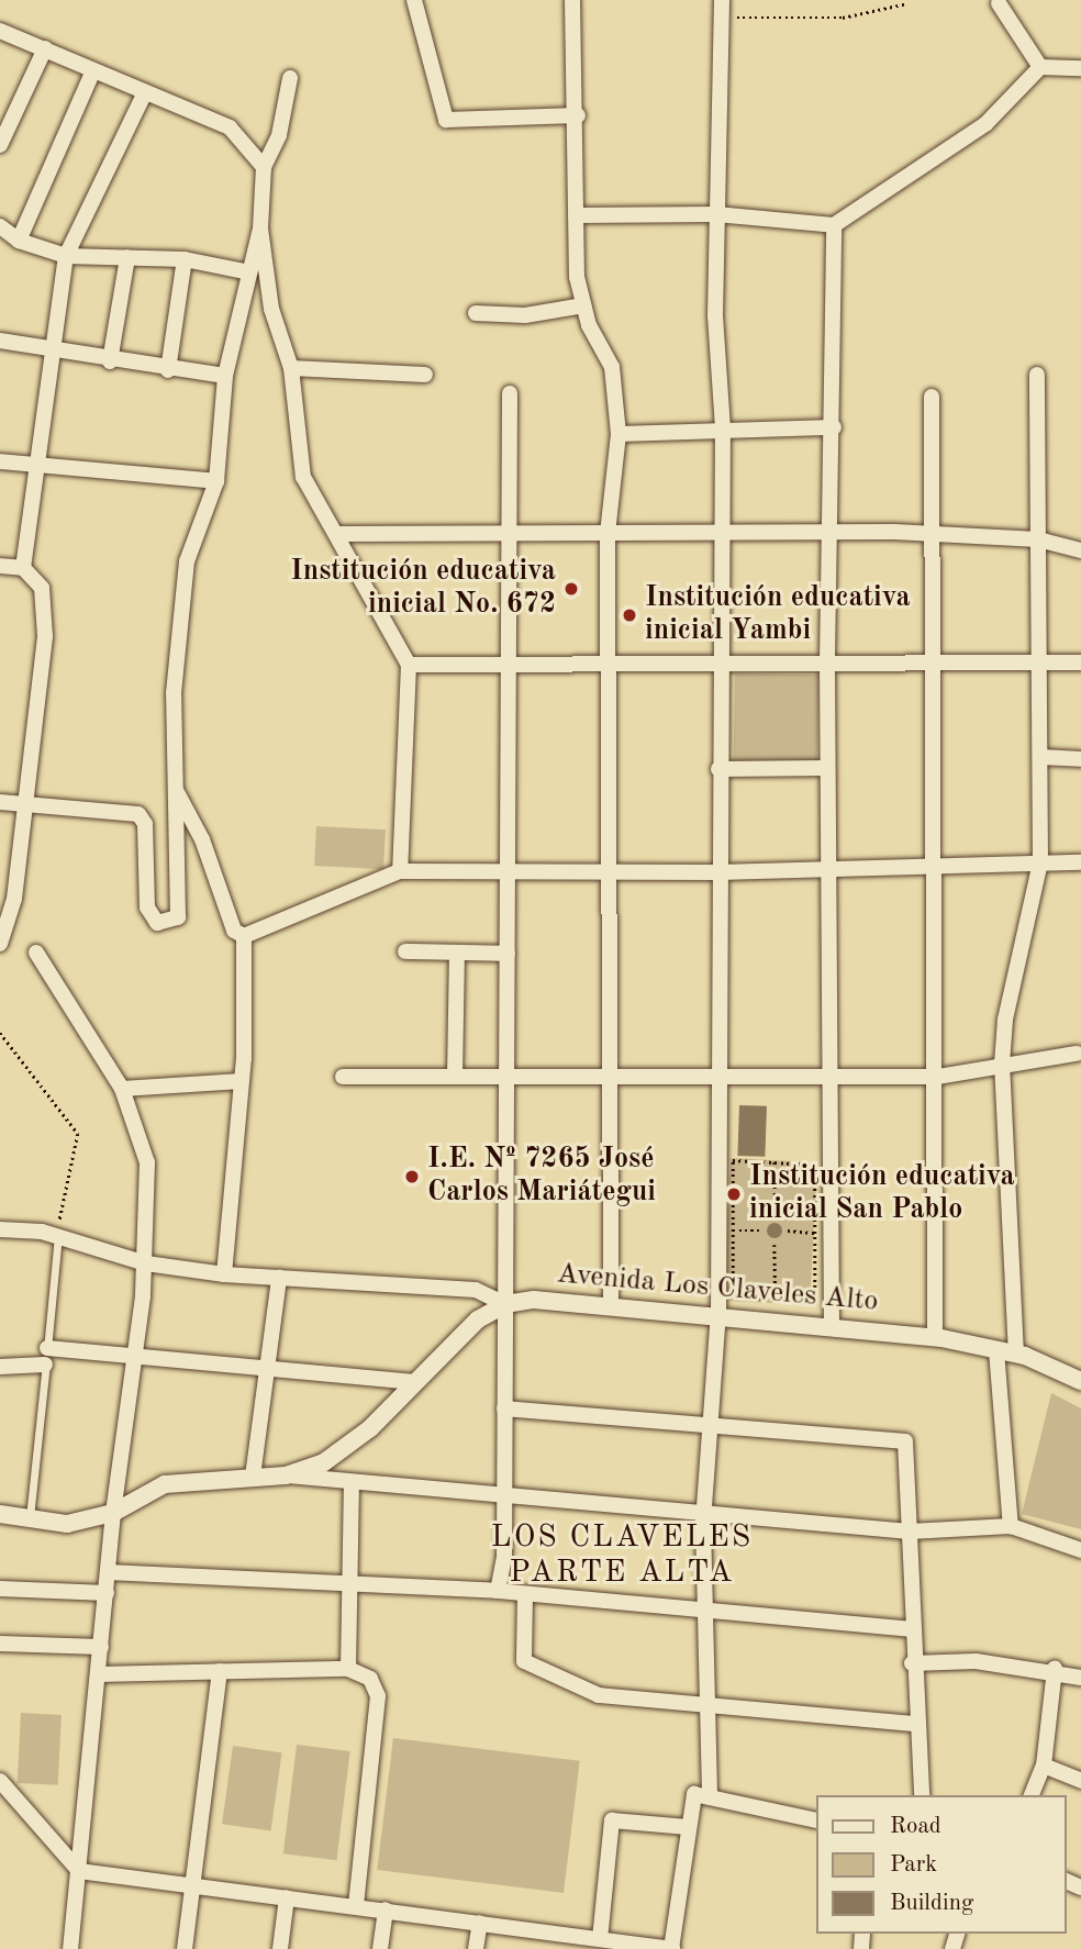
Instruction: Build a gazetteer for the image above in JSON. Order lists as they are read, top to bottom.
{
  "streets": {
    "street": ["Avenida Los Claveles Alto"]
  },
  "districts": ["LOS CLAVELES PARTE ALTA"],
  "places": [
    "Institución educativa inicial No. 672",
    "Institución educativa inicial Yambi",
    "I.E. Nº 7265 José Carlos Mariátegui",
    "Institución educativa inicial San Pablo"
  ],
  "legend": ["Road", "Park", "Building"]
}
